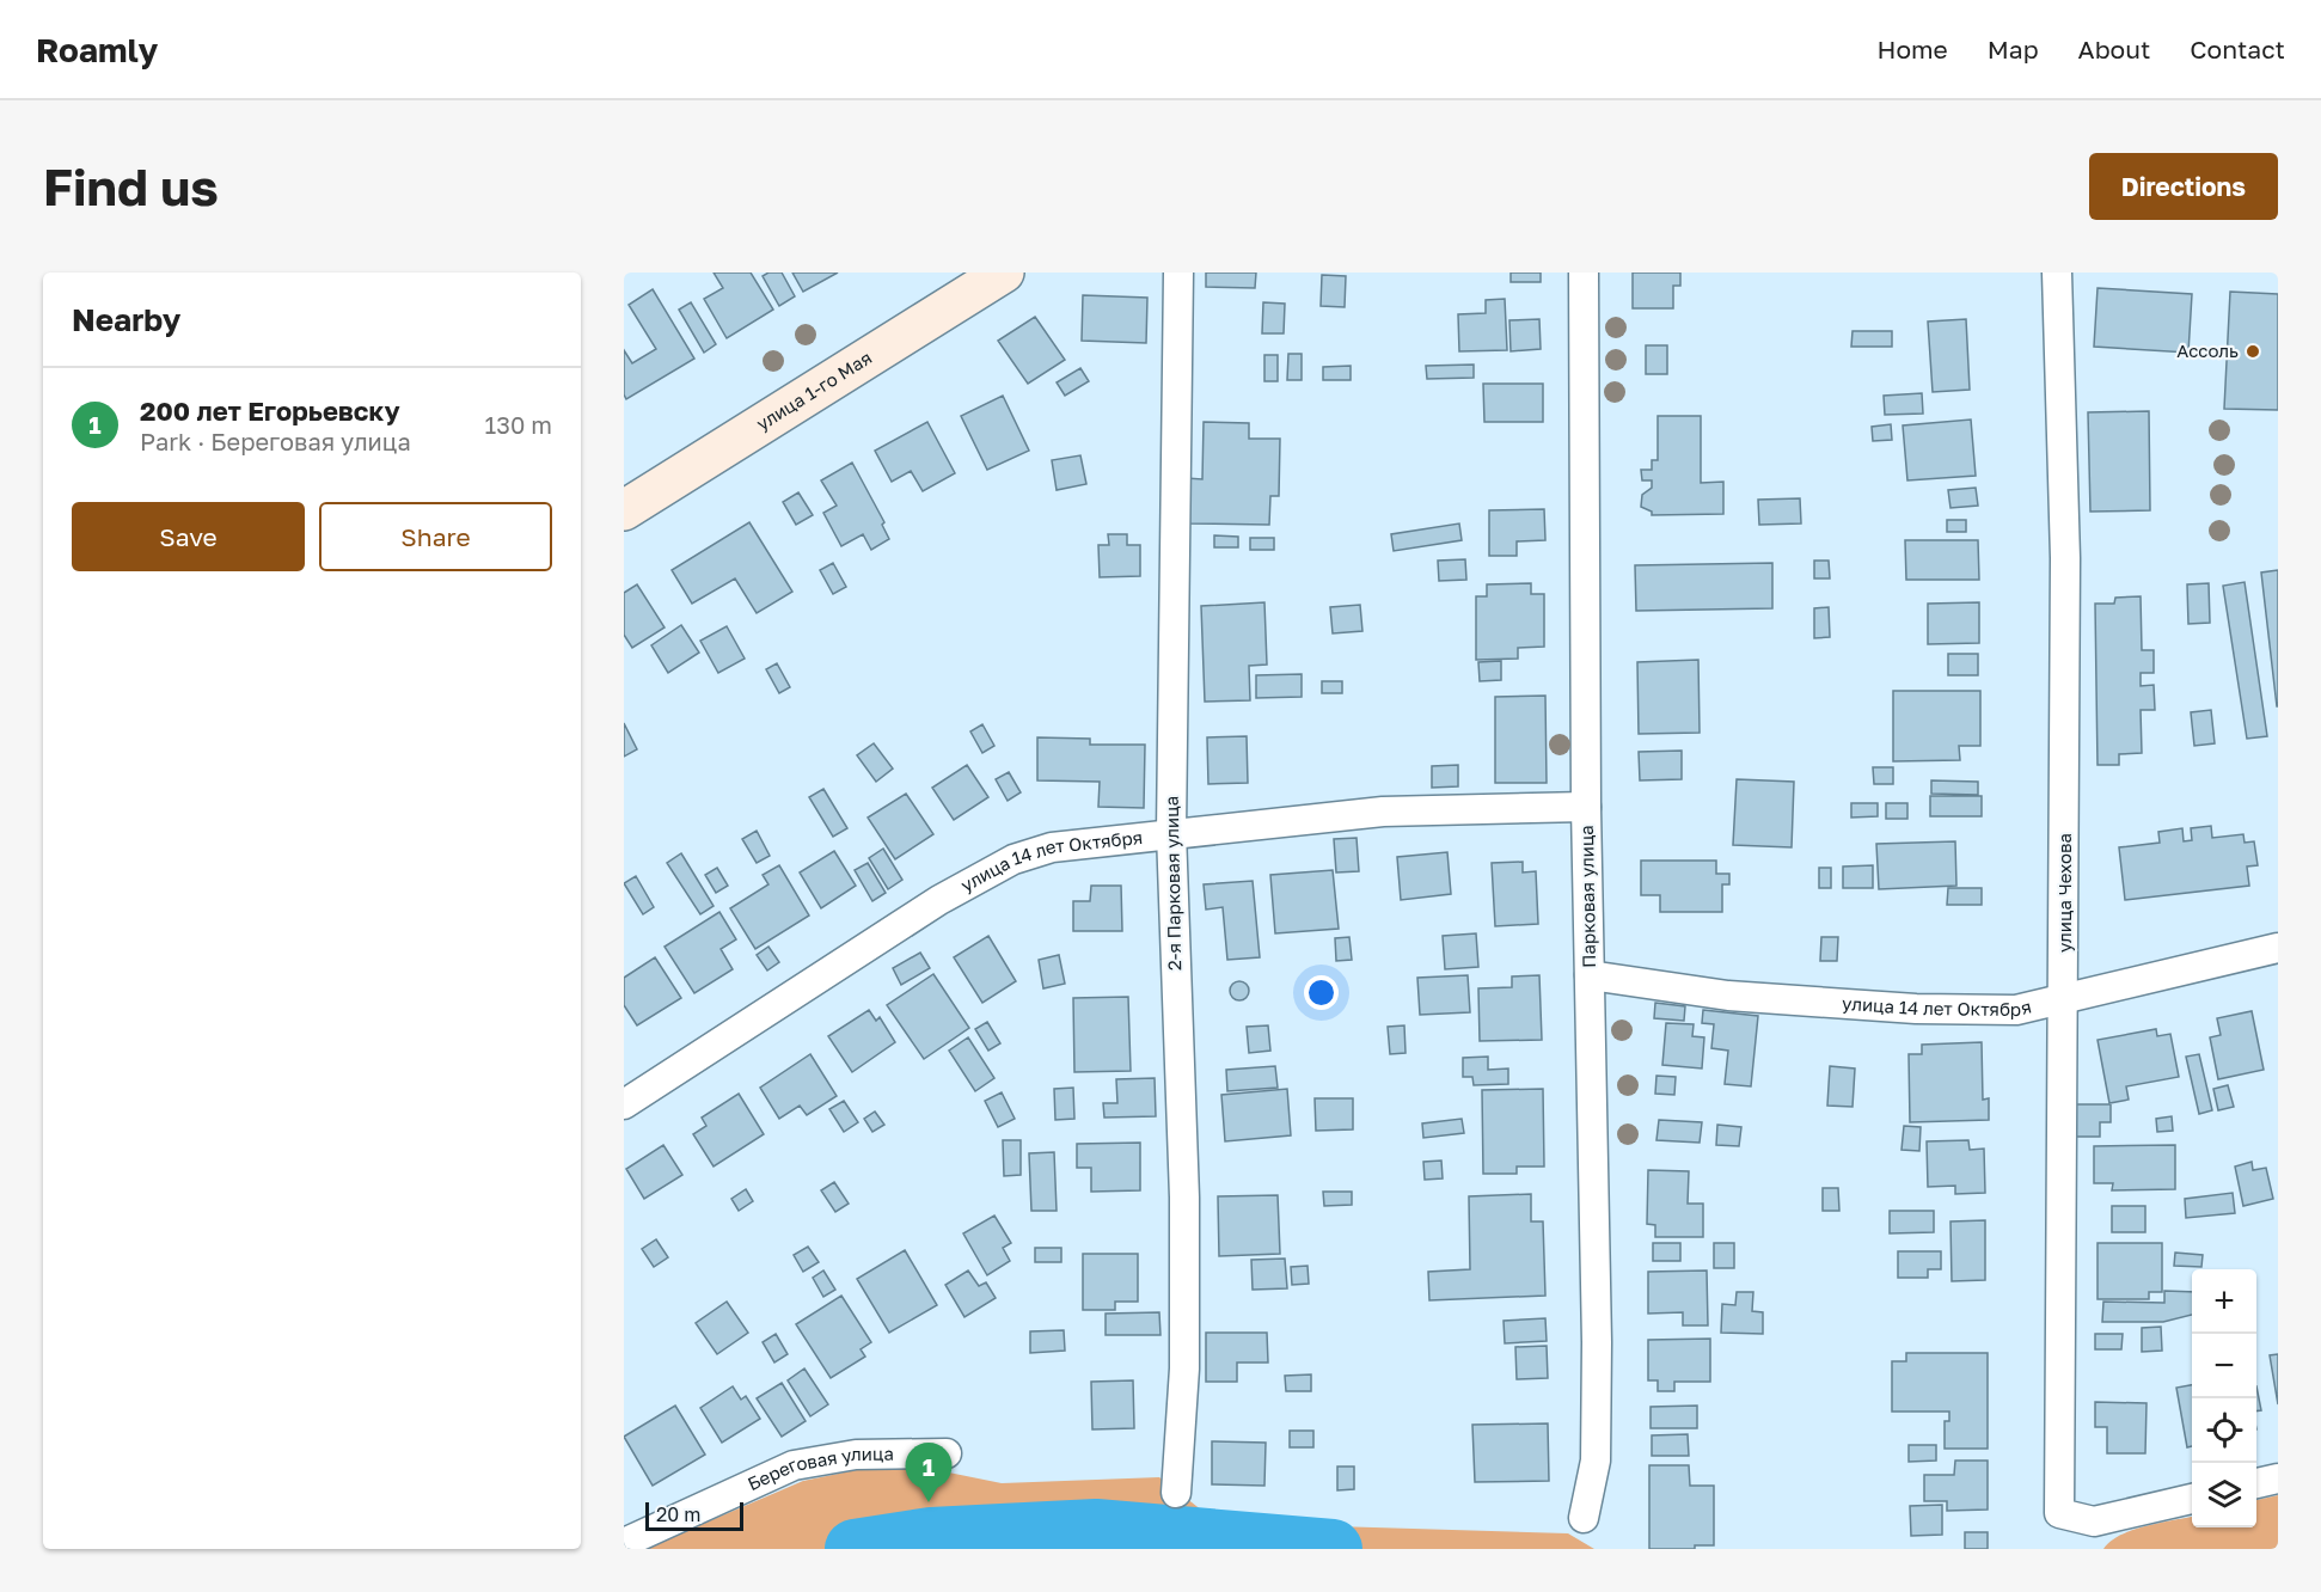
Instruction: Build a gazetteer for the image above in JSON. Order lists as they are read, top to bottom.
{
  "streets": {
    "main road": ["улица 1-го Мая"],
    "street": [
      "улица 14 лет Октября",
      "2-я Парковая улица",
      "улица Чехова",
      "Парковая улица",
      "Береговая улица"
    ]
  },
  "crossings": [
    ["улица 14 лет Октября", "2-я Парковая улица"],
    ["улица 14 лет Октября", "улица Чехова"],
    ["улица 14 лет Октября", "Парковая улица"]
  ],
  "places": ["Ассоль"],
  "scale_bar": "20 m",
  "page": {
    "header": "Roamly",
    "nav": [
      "Home",
      "Map",
      "About",
      "Contact"
    ],
    "buttons": [
      "Directions",
      ["Save", "Share"]
    ],
    "title": "Find us",
    "heading": "Nearby",
    "list": [
      {
        "mark": "1",
        "name": "200 лет Егорьевску",
        "note": "Park · Береговая улица",
        "value": "130 m"
      }
    ],
    "map_buttons": ["+", "−"],
    "pins": "1",
    "scale": "20 m"
  }
}
